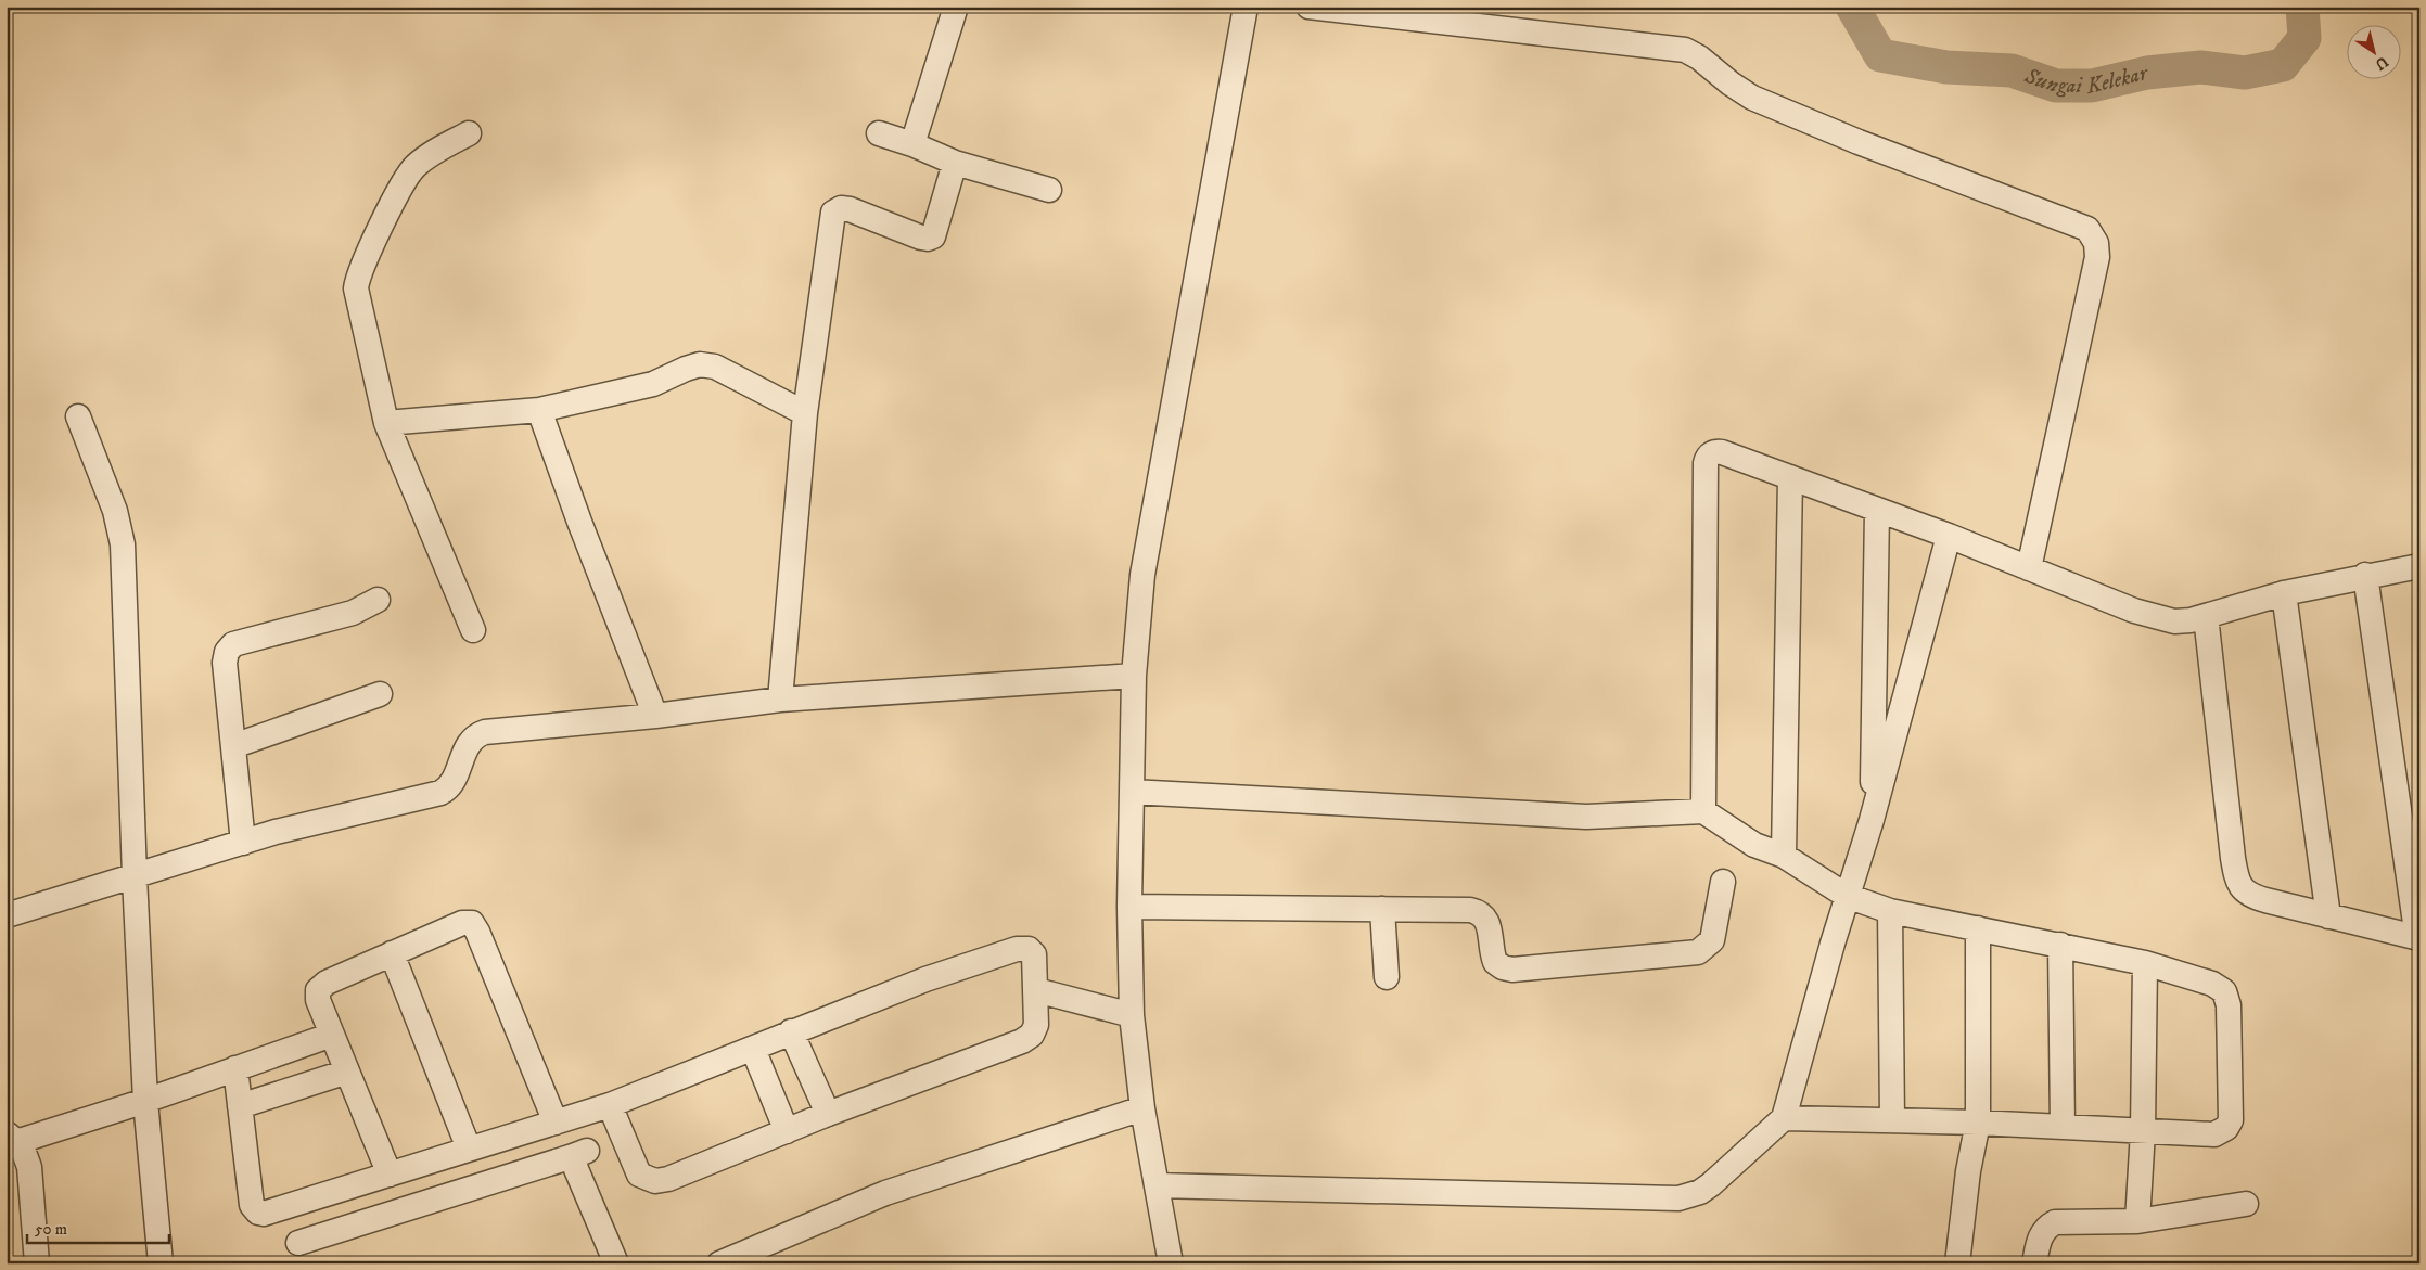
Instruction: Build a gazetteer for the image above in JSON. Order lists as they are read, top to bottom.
{
  "water": ["Sungai Kelekar"],
  "scale_bar": "50 m",
  "north": "bottom right"
}
